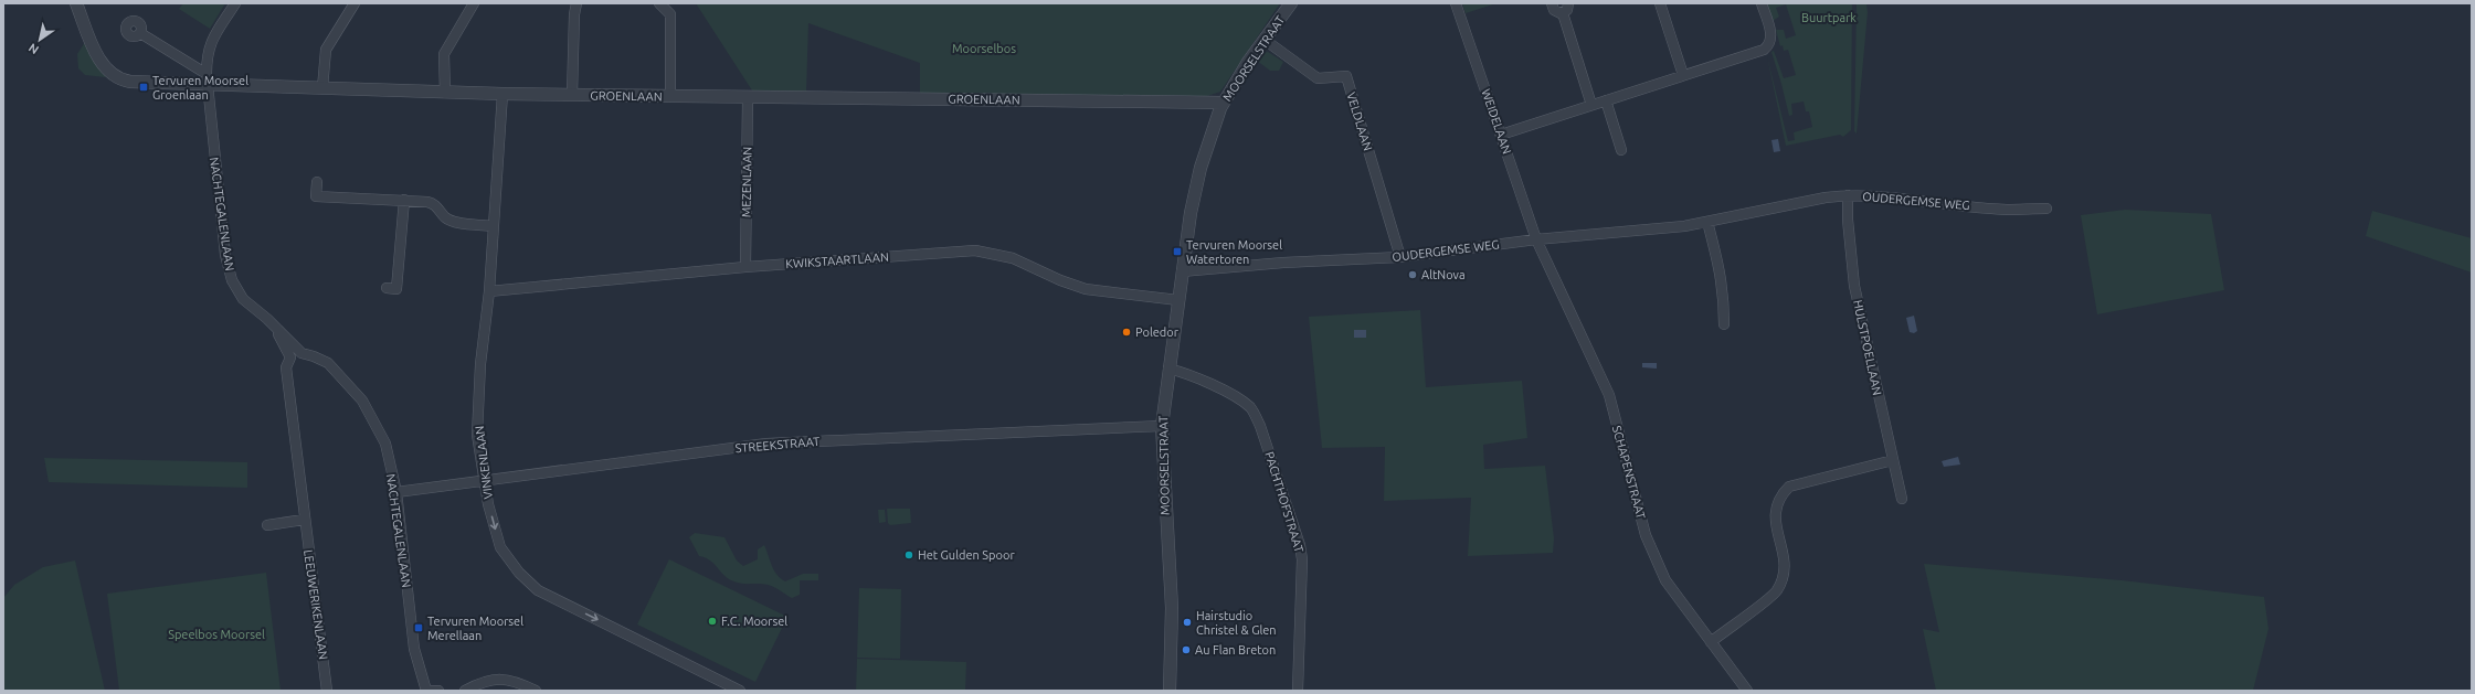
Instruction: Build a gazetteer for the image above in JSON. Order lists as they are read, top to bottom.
{
  "streets": {
    "street": [
      "MOORSELSTRAAT",
      "GROENLAAN",
      "VELDLAAN",
      "WEIDELAAN",
      "MEZENLAAN",
      "OUDERGEMSE WEG",
      "NACHTEGALENLAAN",
      "KWIKSTAARTLAAN",
      "HULSTPOELLAAN",
      "STREEKSTRAAT",
      "VINKENLAAN",
      "SCHAPENSTRAAT",
      "PACHTHOFSTRAAT",
      "LEEUWERIKENLAAN"
    ]
  },
  "crossings": [
    ["MOORSELSTRAAT", "GROENLAAN"],
    ["MOORSELSTRAAT", "VELDLAAN"],
    ["MOORSELSTRAAT", "OUDERGEMSE WEG"],
    ["MOORSELSTRAAT", "KWIKSTAARTLAAN"],
    ["MOORSELSTRAAT", "STREEKSTRAAT"],
    ["MOORSELSTRAAT", "PACHTHOFSTRAAT"],
    ["GROENLAAN", "MEZENLAAN"],
    ["GROENLAAN", "NACHTEGALENLAAN"],
    ["GROENLAAN", "VINKENLAAN"],
    ["VELDLAAN", "OUDERGEMSE WEG"],
    ["WEIDELAAN", "OUDERGEMSE WEG"],
    ["WEIDELAAN", "SCHAPENSTRAAT"],
    ["MEZENLAAN", "KWIKSTAARTLAAN"],
    ["OUDERGEMSE WEG", "HULSTPOELLAAN"],
    ["OUDERGEMSE WEG", "SCHAPENSTRAAT"],
    ["NACHTEGALENLAAN", "STREEKSTRAAT"],
    ["NACHTEGALENLAAN", "LEEUWERIKENLAAN"],
    ["KWIKSTAARTLAAN", "VINKENLAAN"],
    ["STREEKSTRAAT", "VINKENLAAN"]
  ],
  "one_way": ["VINKENLAAN"],
  "parks": ["Buurtpark", "Moorselbos", "Speelbos Moorsel"],
  "places": {
    "transit": ["Tervuren Moorsel Groenlaan", "Tervuren Moorsel Watertoren", "Tervuren Moorsel Merellaan"],
    "other": [
      "AltNova",
      "Poledor",
      "Het Gulden Spoor",
      "F.C. Moorsel",
      "Hairstudio Christel & Glen",
      "Au Flan Breton"
    ]
  },
  "north": "bottom left"
}
